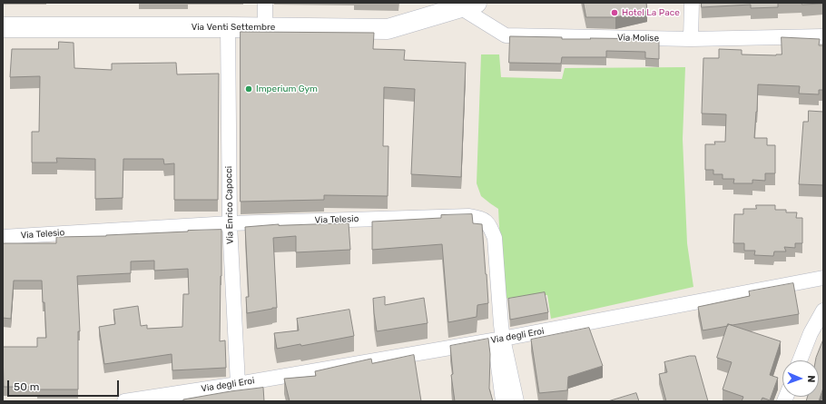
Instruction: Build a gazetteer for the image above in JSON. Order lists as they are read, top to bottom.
{
  "streets": {
    "main road": ["Via Venti Settembre"],
    "street": [
      "Via Molise",
      "Via Enrico Capocci",
      "Via Telesio",
      "Via degli Eroi"
    ]
  },
  "crossings": [
    ["Via Venti Settembre", "Via Molise"],
    ["Via Venti Settembre", "Via Enrico Capocci"],
    ["Via Enrico Capocci", "Via Telesio"],
    ["Via Enrico Capocci", "Via degli Eroi"],
    ["Via Telesio", "Via degli Eroi"]
  ],
  "places": ["Hotel La Pace", "Imperium Gym"],
  "scale_bar": "50 m",
  "north": "right"
}
